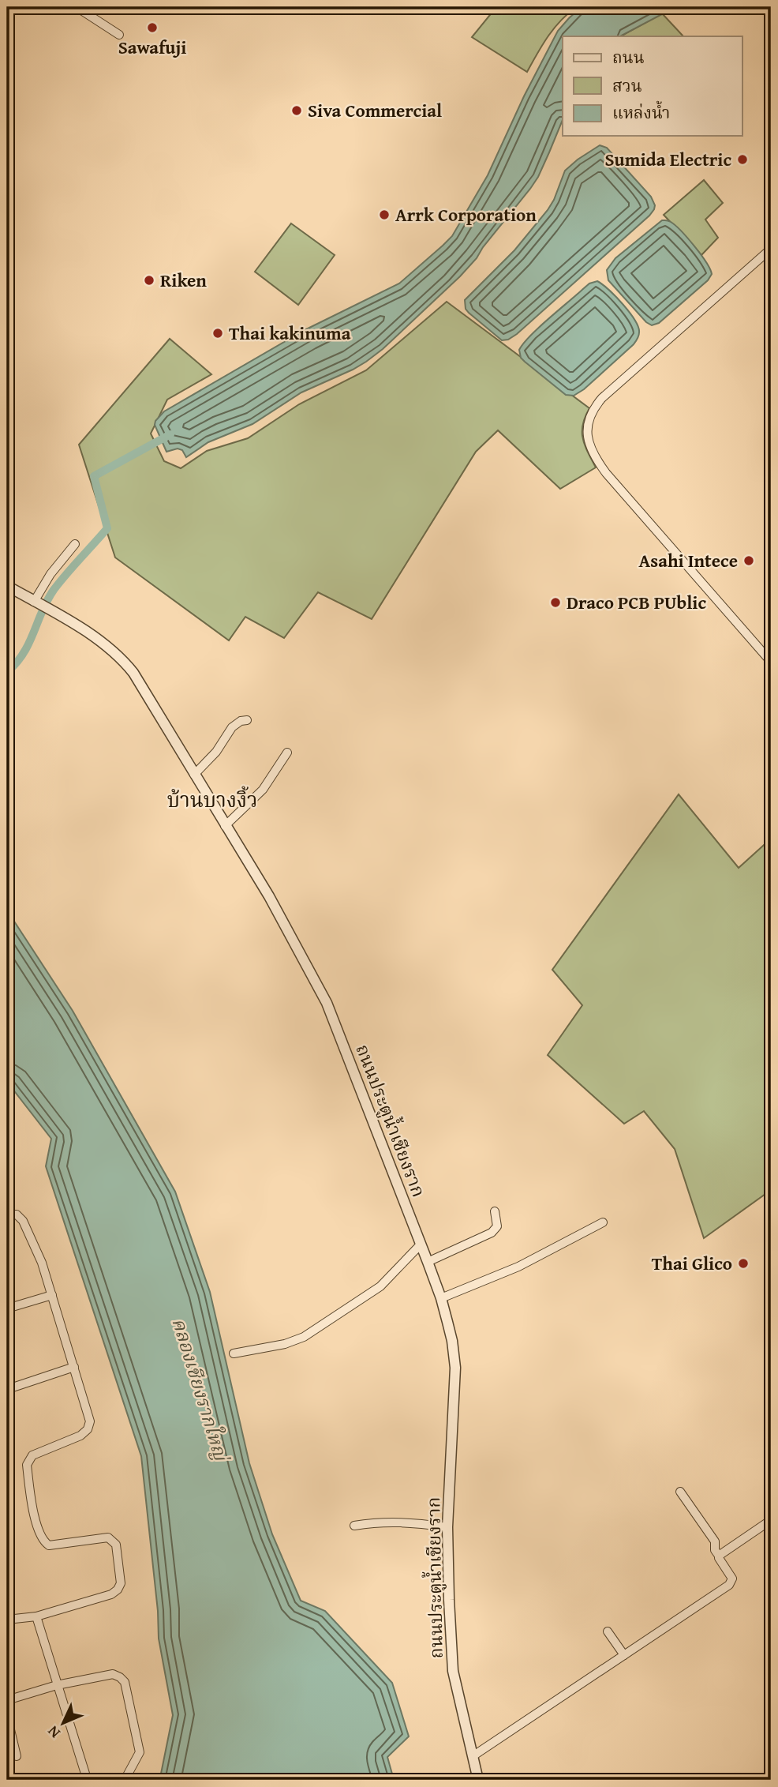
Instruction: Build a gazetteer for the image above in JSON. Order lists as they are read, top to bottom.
{
  "streets": {
    "street": ["ถนนประตูน้ำเชียงราก"]
  },
  "districts": ["บ้านบางงิ้ว"],
  "water": ["คลองเชียงรากใหญ่"],
  "places": [
    "Sawafuji",
    "Siva Commercial",
    "Sumida Electric",
    "Arrk Corporation",
    "Riken",
    "Thai kakinuma",
    "Asahi Intece",
    "Draco PCB PUblic",
    "Thai Glico"
  ],
  "legend": ["ถนน", "สวน", "แหล่งน้ำ"],
  "north": "bottom left"
}
